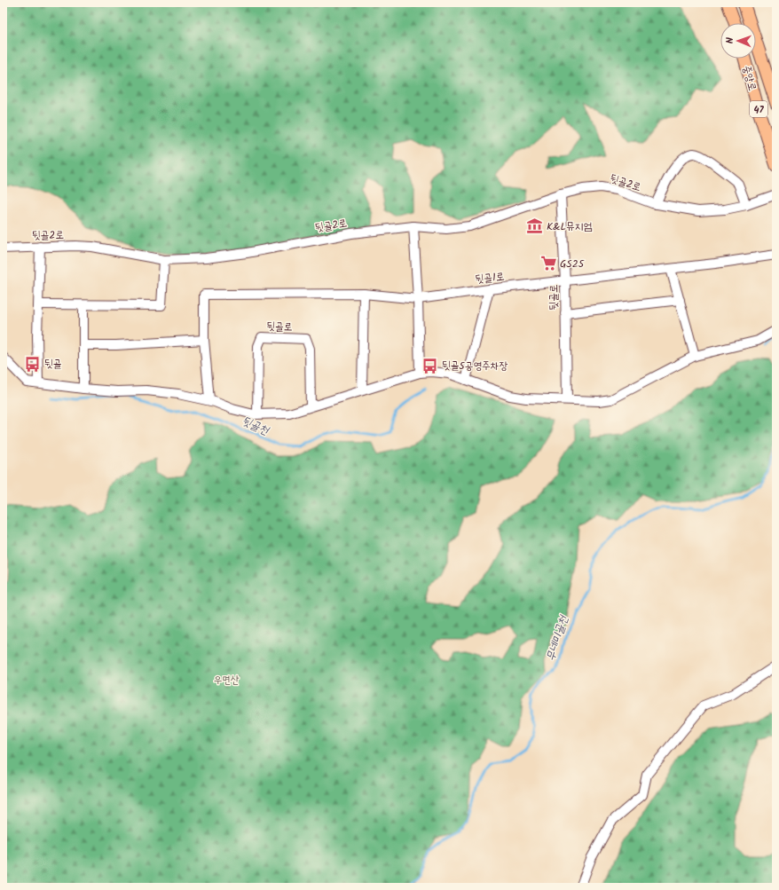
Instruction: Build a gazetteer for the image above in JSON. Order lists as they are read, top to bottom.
{
  "streets": {
    "main road": ["중앙로", "47"],
    "street": ["뒷골2로", "뒷골1로", "뒷골로"]
  },
  "crossings": [
    ["뒷골2로", "뒷골로"],
    ["뒷골1로", "뒷골로"]
  ],
  "water": ["뒷골천", "무네미골천"],
  "parks": ["우면산"],
  "places": {
    "museum": ["K&L뮤지엄"],
    "supermarket": ["GS25"],
    "bus stop": ["뒷골", "뒷골5공영주차장"]
  },
  "north": "left"
}
